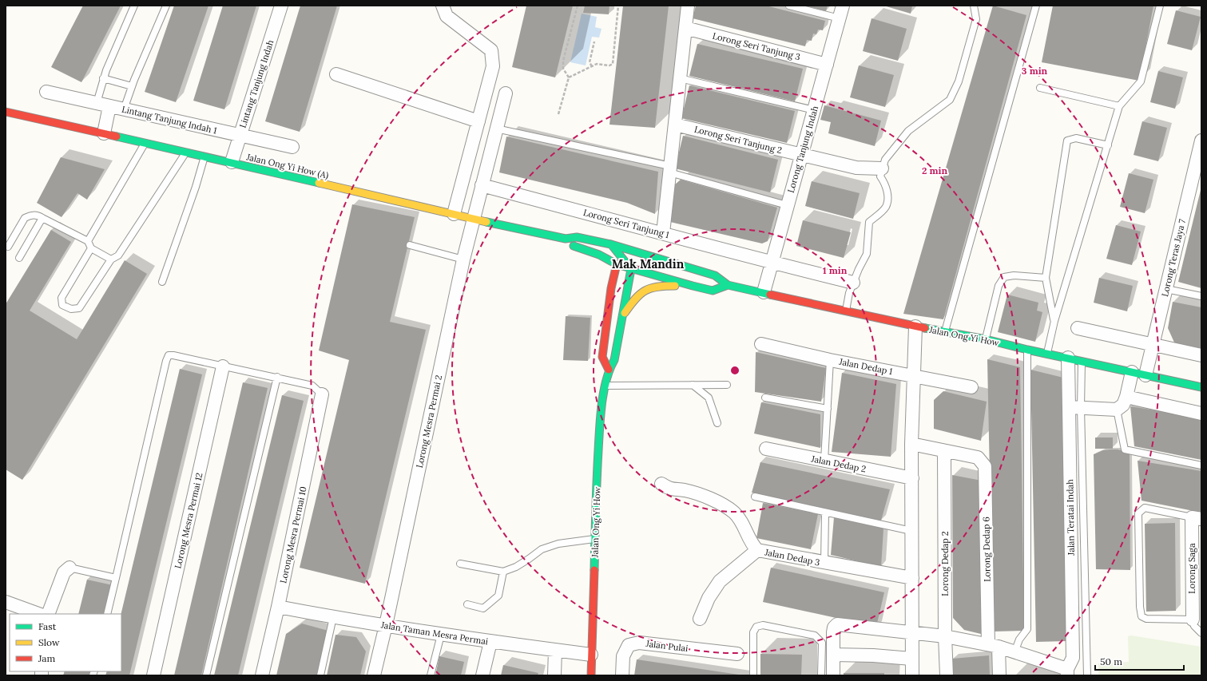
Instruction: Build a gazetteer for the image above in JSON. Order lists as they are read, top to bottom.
{
  "streets": {
    "main road": ["Jalan Ong Yi How (A)", "Jalan Ong Yi How"],
    "street": [
      "Lorong Seri Tanjung 3",
      "Lintang Tanjung Indah",
      "Lintang Tanjung Indah 1",
      "Lorong Seri Tanjung 2",
      "Lorong Tanjung Indah",
      "Lorong Seri Tanjung 1",
      "Lorong Teras Jaya 7",
      "Jalan Dedap 1",
      "Lorong Mesra Permai 2",
      "Jalan Dedap 2",
      "Jalan Teratai Indah",
      "Lorong Mesra Permai 12",
      "Lorong Mesra Permai 10",
      "Lorong Dedap 6",
      "Jalan Dedap 3",
      "Lorong Dedap 2",
      "Lorong Saga",
      "Jalan Taman Mesra Permai",
      "Jalan Pulai"
    ]
  },
  "crossings": [
    ["Lorong Seri Tanjung 3", "Lorong Tanjung Indah"],
    ["Lintang Tanjung Indah", "Lintang Tanjung Indah 1"],
    ["Lintang Tanjung Indah", "Jalan Ong Yi How (A)"],
    ["Lorong Seri Tanjung 2", "Lorong Tanjung Indah"],
    ["Lorong Tanjung Indah", "Lorong Seri Tanjung 1"],
    ["Lorong Tanjung Indah", "Jalan Ong Yi How"],
    ["Jalan Ong Yi How (A)", "Jalan Ong Yi How"],
    ["Jalan Ong Yi How (A)", "Lorong Mesra Permai 2"],
    ["Lorong Seri Tanjung 1", "Lorong Mesra Permai 2"],
    ["Lorong Teras Jaya 7", "Jalan Ong Yi How"],
    ["Jalan Ong Yi How", "Jalan Teratai Indah"],
    ["Jalan Ong Yi How", "Jalan Taman Mesra Permai"],
    ["Lorong Mesra Permai 2", "Jalan Taman Mesra Permai"],
    ["Lorong Mesra Permai 10", "Jalan Taman Mesra Permai"],
    ["Lorong Dedap 6", "Lorong Dedap 2"]
  ],
  "districts": ["Mak Mandin"],
  "legend": ["Fast", "Slow", "Jam"],
  "scale_bar": "50 m",
  "rings": ["3 min", "2 min", "1 min"]
}
